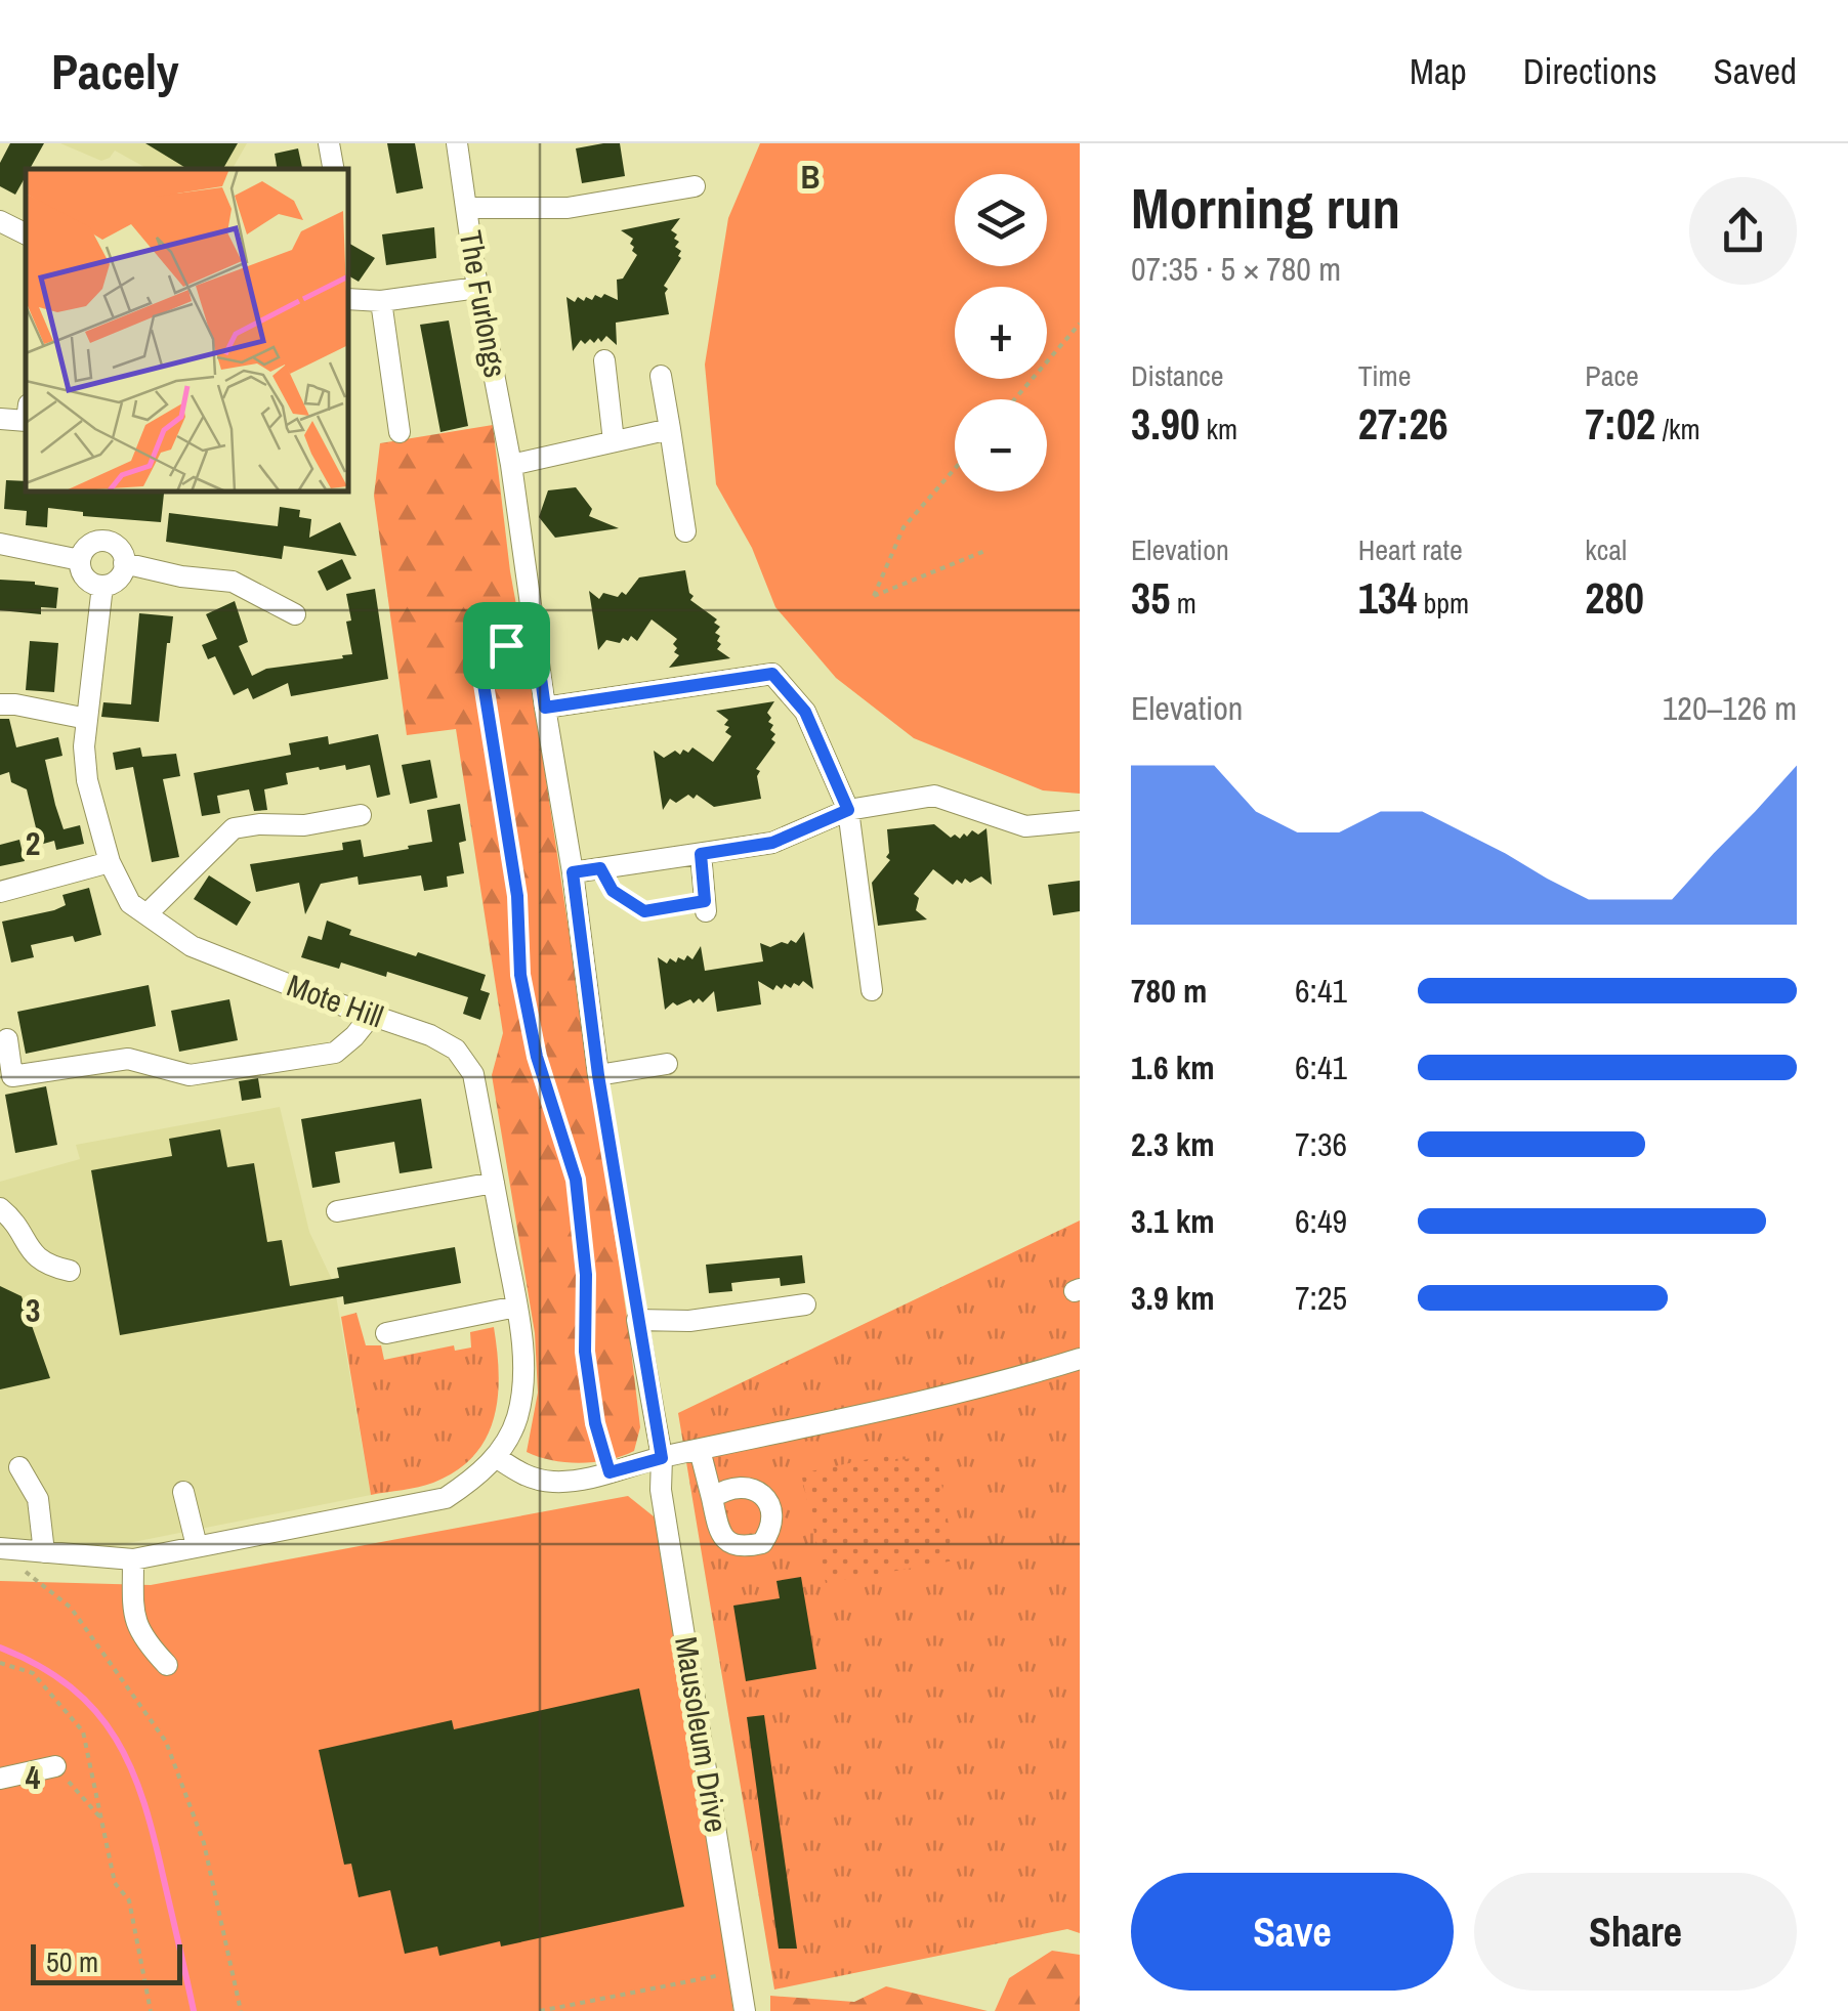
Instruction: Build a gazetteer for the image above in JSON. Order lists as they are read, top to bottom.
{
  "streets": {
    "street": ["The Furlongs", "Mote Hill", "Mausoleum Drive"]
  },
  "scale_bar": "50 m",
  "page": {
    "header": "Pacely",
    "nav": ["Map", "Directions", "Saved"],
    "heading": ["Morning run", "07:35 · 5 × 780 m"],
    "map_buttons": ["+", "−"],
    "stats": [
      ["Distance", "3.90 km"],
      ["Time", "27:26"],
      ["Pace", "7:02 /km"],
      ["Elevation", "35 m"],
      ["Heart rate", "134 bpm"],
      ["kcal", "280"]
    ],
    "chart": ["Elevation", "120–126 m"],
    "list": [
      {
        "name": "780 m",
        "note": "6:41"
      },
      {
        "name": "1.6 km",
        "note": "6:41"
      },
      {
        "name": "2.3 km",
        "note": "7:36"
      },
      {
        "name": "3.1 km",
        "note": "6:49"
      },
      {
        "name": "3.9 km",
        "note": "7:25"
      }
    ],
    "buttons": ["Save", "Share"],
    "scale": "50 m"
  },
  "grid": {
    "columns": ["B"],
    "rows": ["2", "3", "4"]
  }
}
